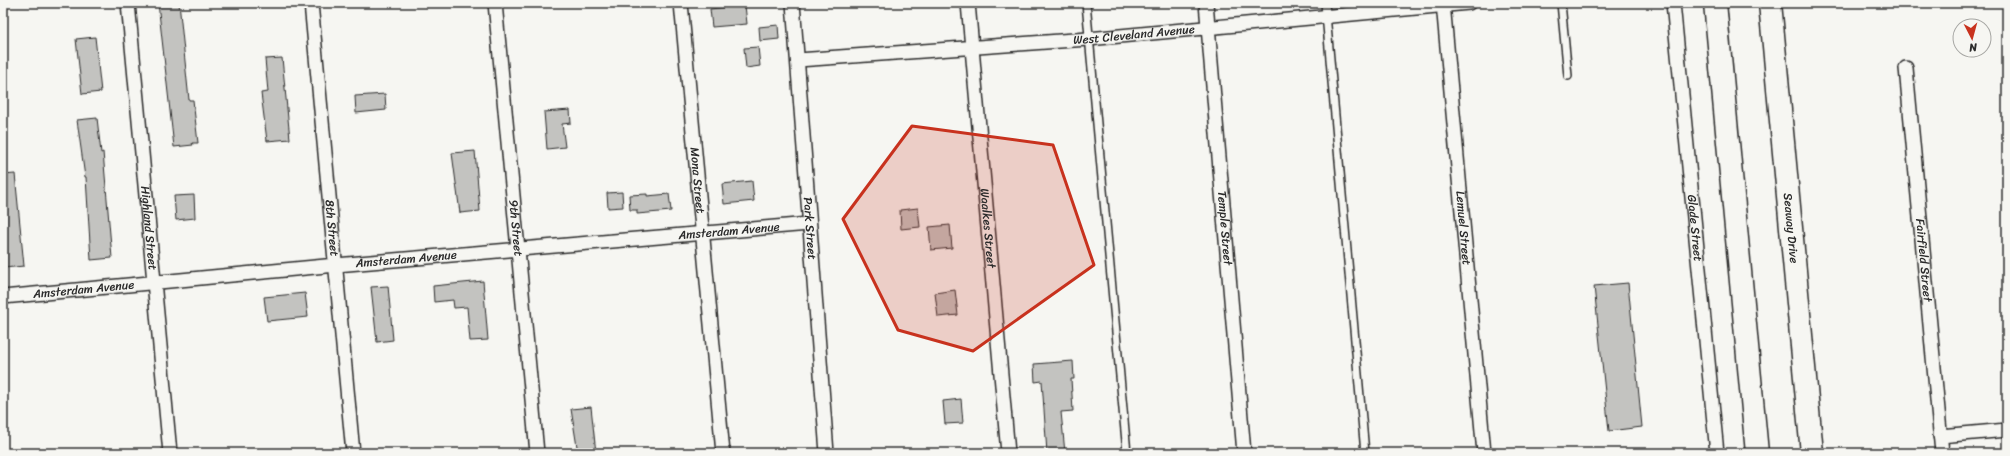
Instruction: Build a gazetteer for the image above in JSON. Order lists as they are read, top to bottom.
{
  "streets": {
    "highway": ["Seaway Drive"],
    "street": [
      "West Cleveland Avenue",
      "Mona Street",
      "Highland Street",
      "8th Street",
      "9th Street",
      "Park Street",
      "Waalkes Street",
      "Temple Street",
      "Lemuel Street",
      "Glade Street",
      "Amsterdam Avenue",
      "Fairfield Street"
    ]
  },
  "crossings": [
    ["West Cleveland Avenue", "Park Street"],
    ["West Cleveland Avenue", "Waalkes Street"],
    ["West Cleveland Avenue", "Temple Street"],
    ["West Cleveland Avenue", "Lemuel Street"],
    ["Mona Street", "Amsterdam Avenue"],
    ["Highland Street", "Amsterdam Avenue"],
    ["8th Street", "Amsterdam Avenue"],
    ["9th Street", "Amsterdam Avenue"],
    ["Park Street", "Amsterdam Avenue"]
  ],
  "north": "bottom"
}
